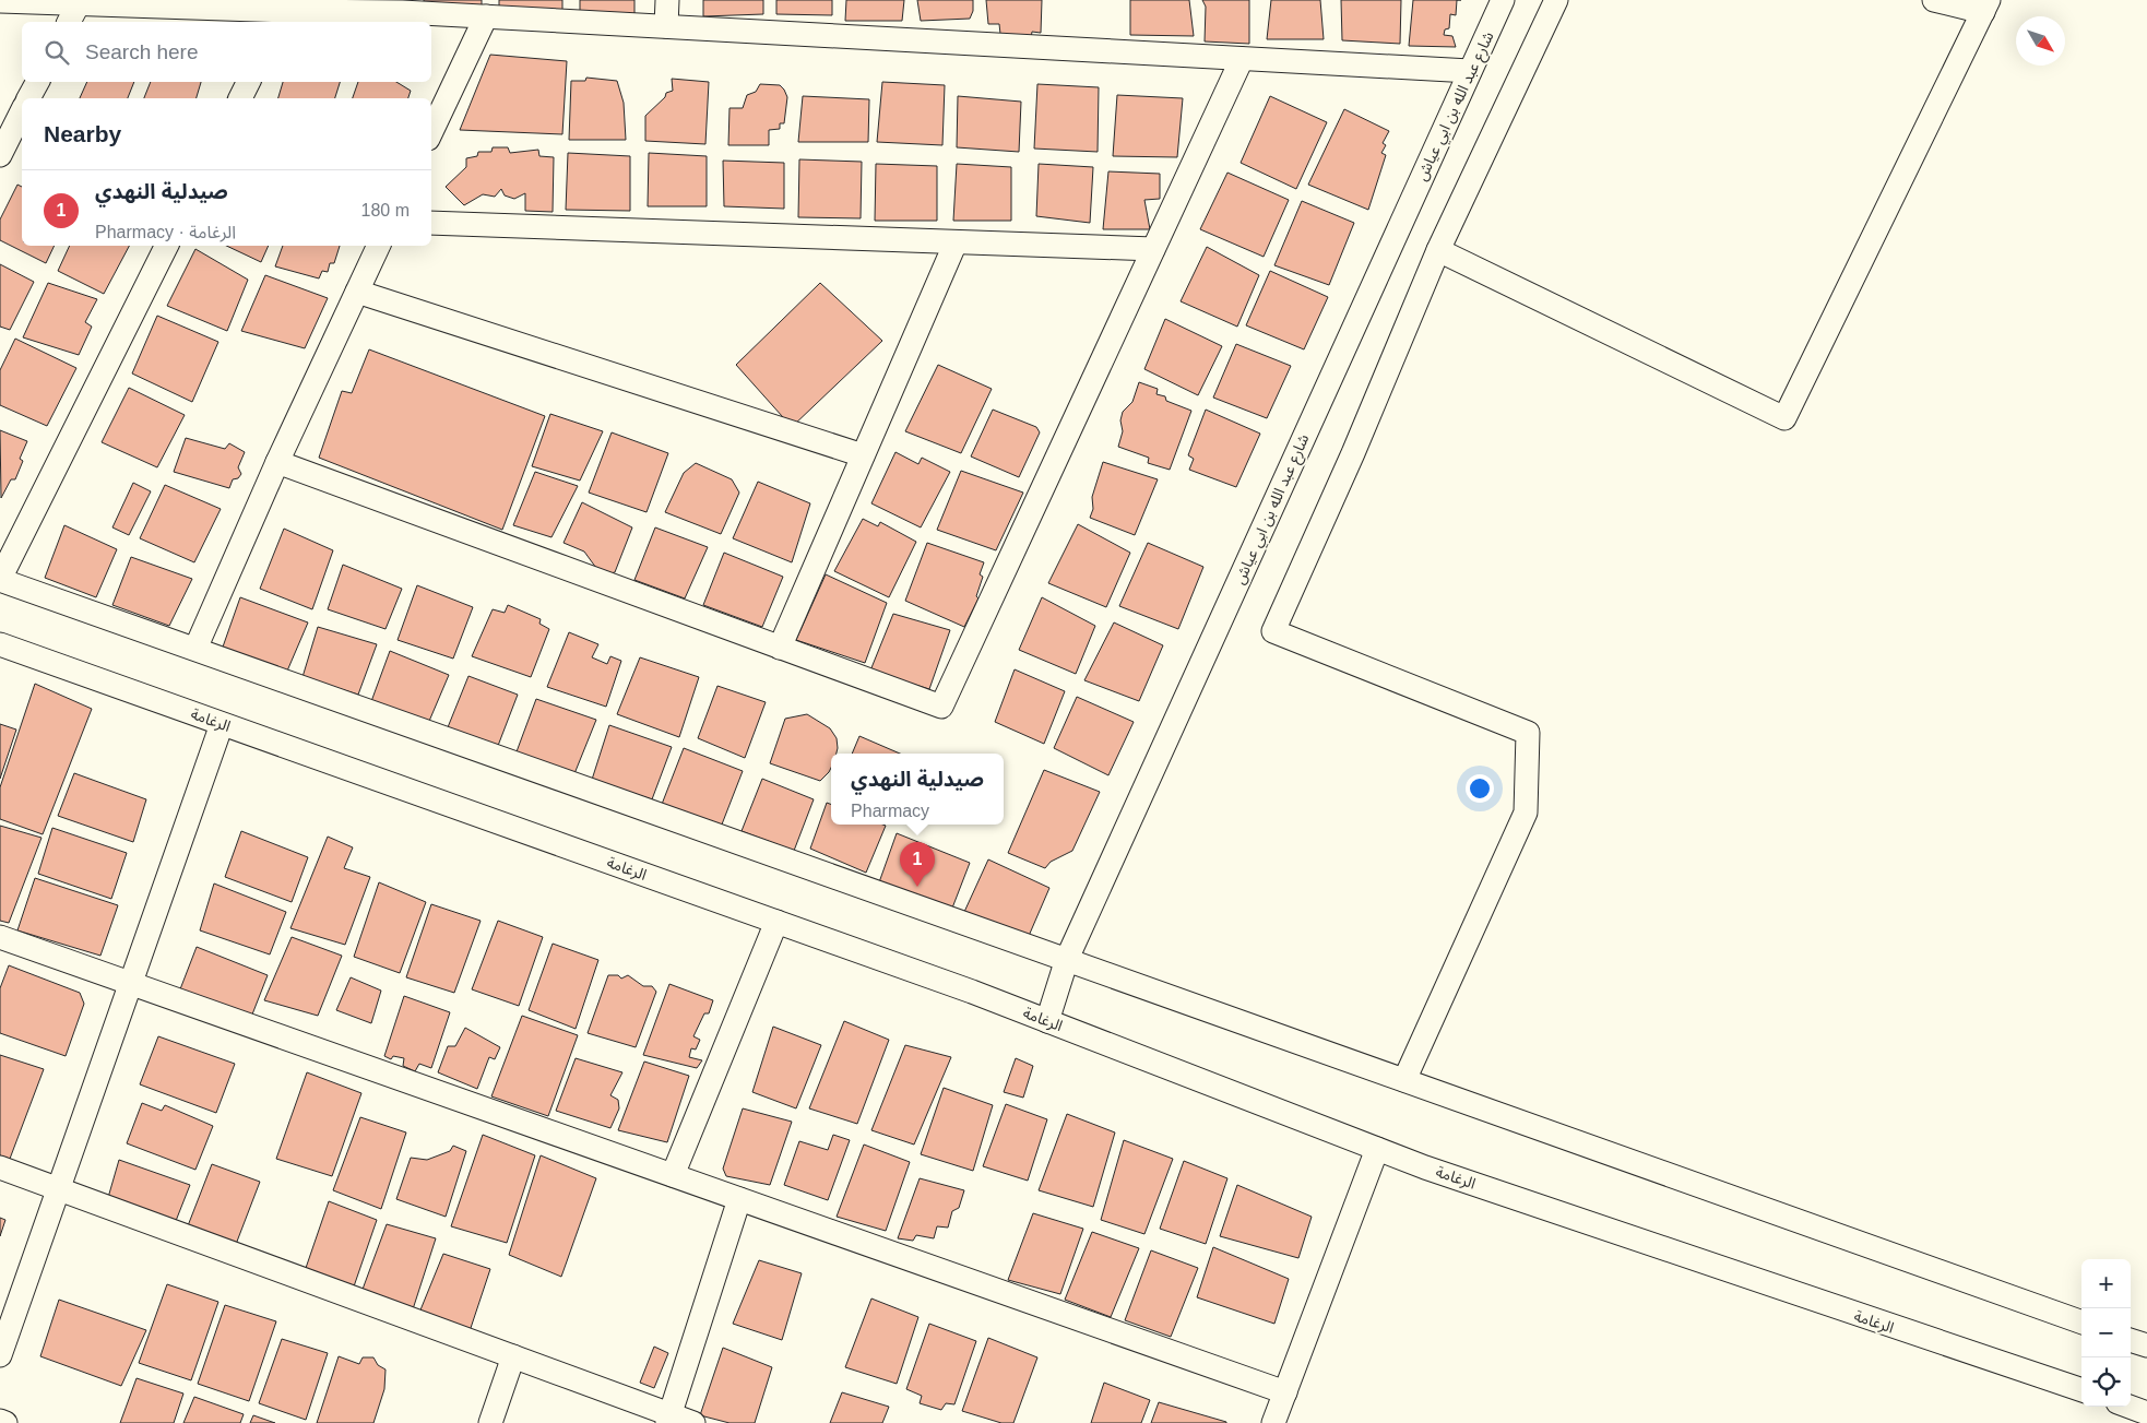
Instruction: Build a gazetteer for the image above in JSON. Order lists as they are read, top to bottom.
{
  "streets": {
    "street": ["شارع عبد الله بن ابي عياش", "الرغامة"]
  },
  "crossings": [
    ["شارع عبد الله بن ابي عياش", "الرغامة"]
  ],
  "north": "bottom right",
  "page": {
    "search": "Search here",
    "heading": "Nearby",
    "list": [
      {
        "mark": "1",
        "name": "صيدلية النهدي",
        "note": "Pharmacy · الرغامة",
        "value": "180 m"
      }
    ],
    "popup": ["صيدلية النهدي", "Pharmacy"],
    "pins": "1",
    "map_buttons": ["+", "−"]
  }
}
